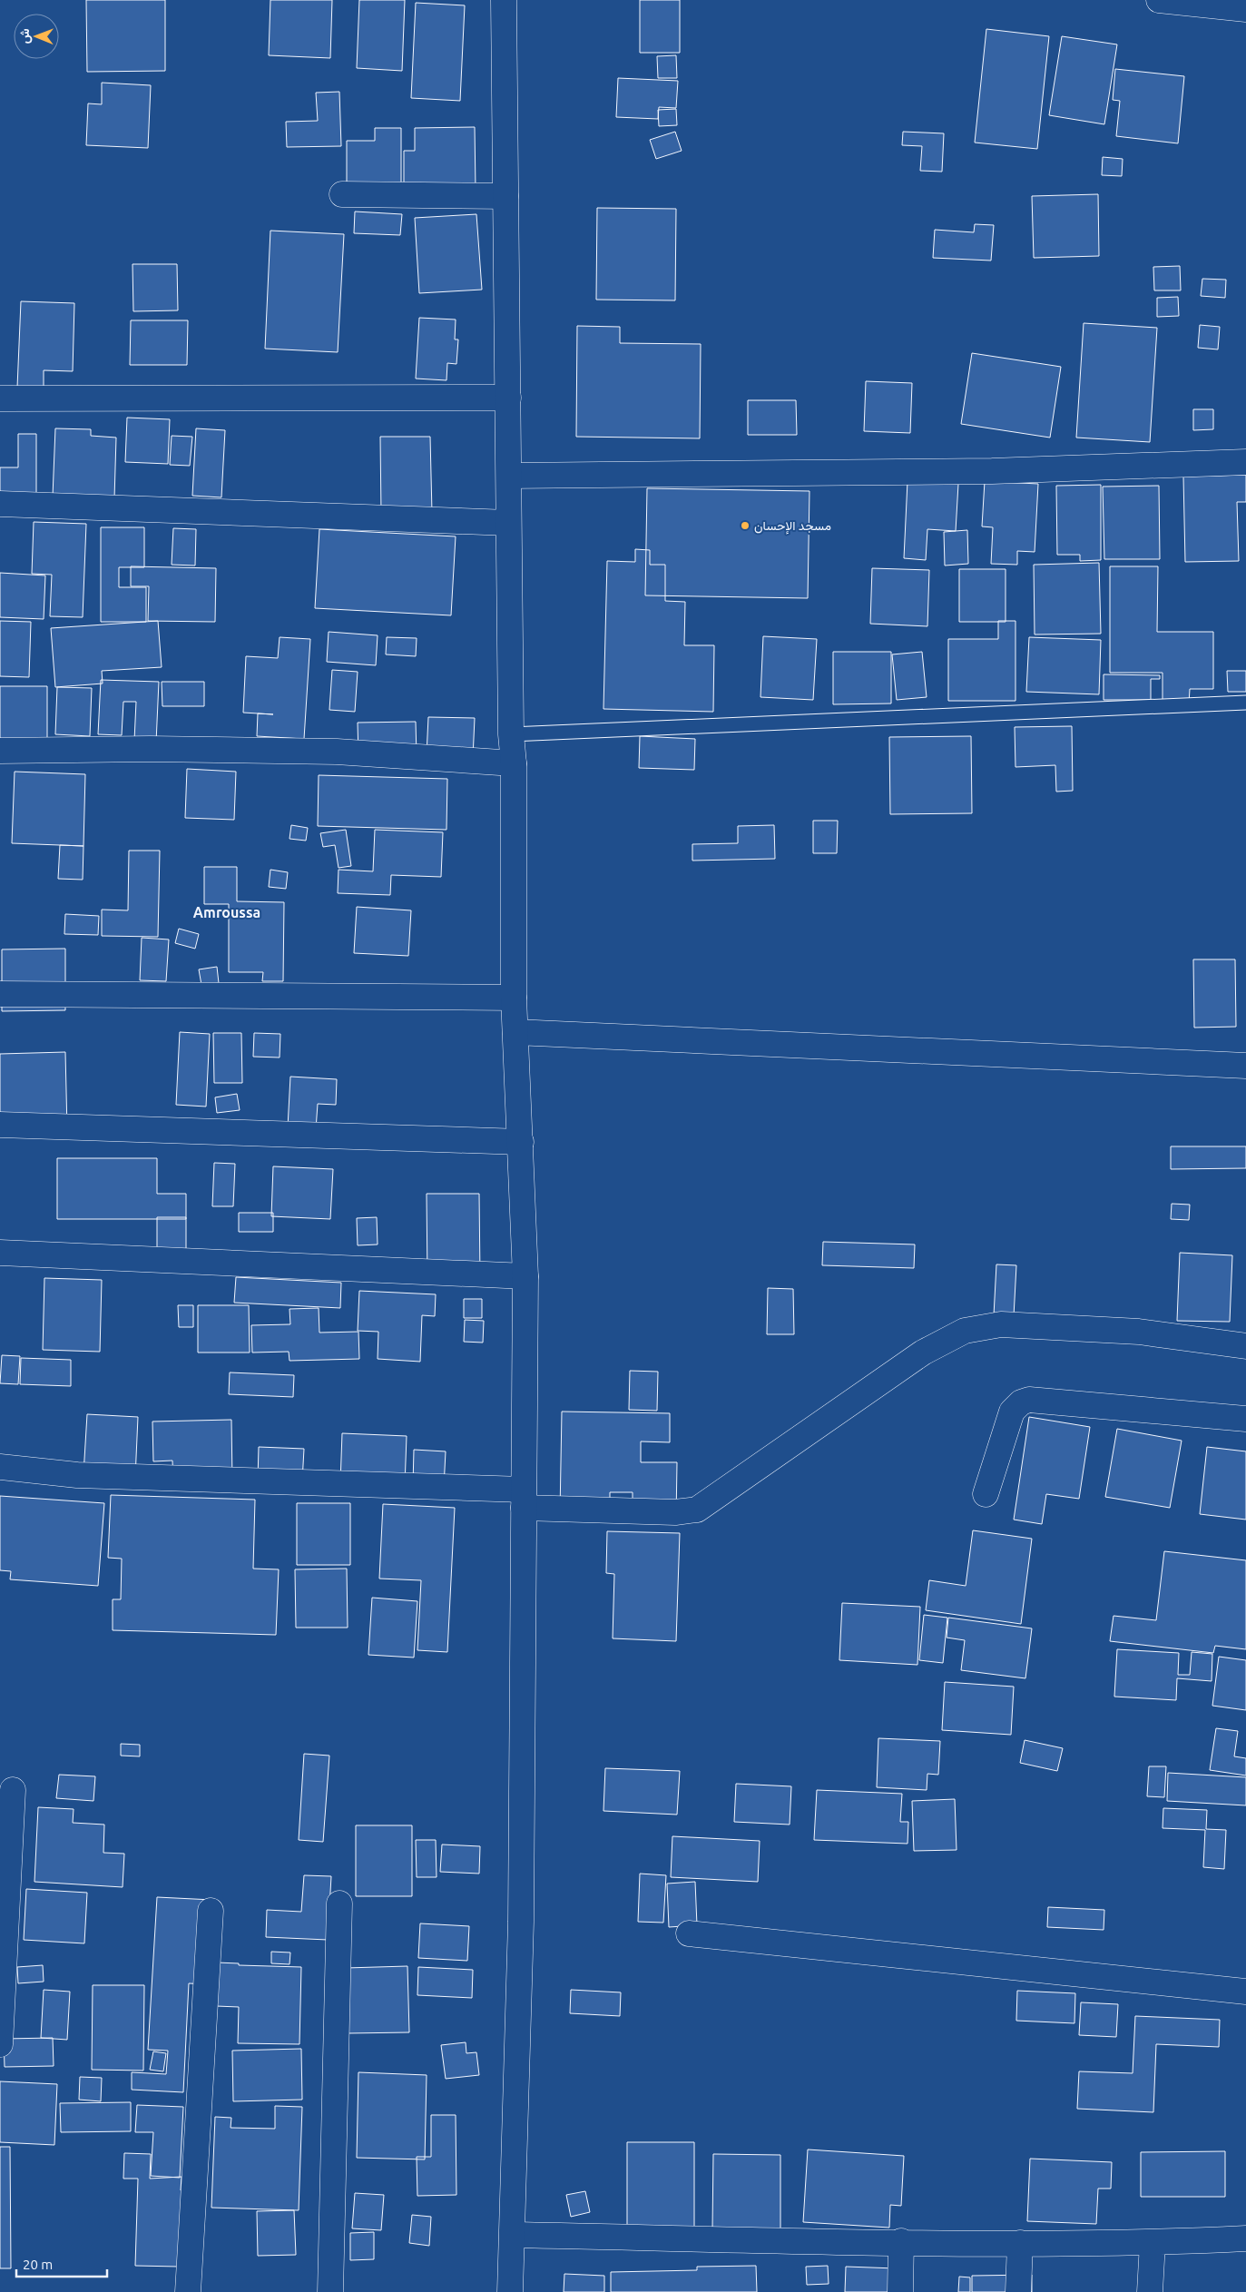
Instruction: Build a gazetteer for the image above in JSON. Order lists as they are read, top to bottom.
{
  "districts": ["Amroussa"],
  "places": ["مسجد الإحسان"],
  "scale_bar": "20 m",
  "north": "left"
}
